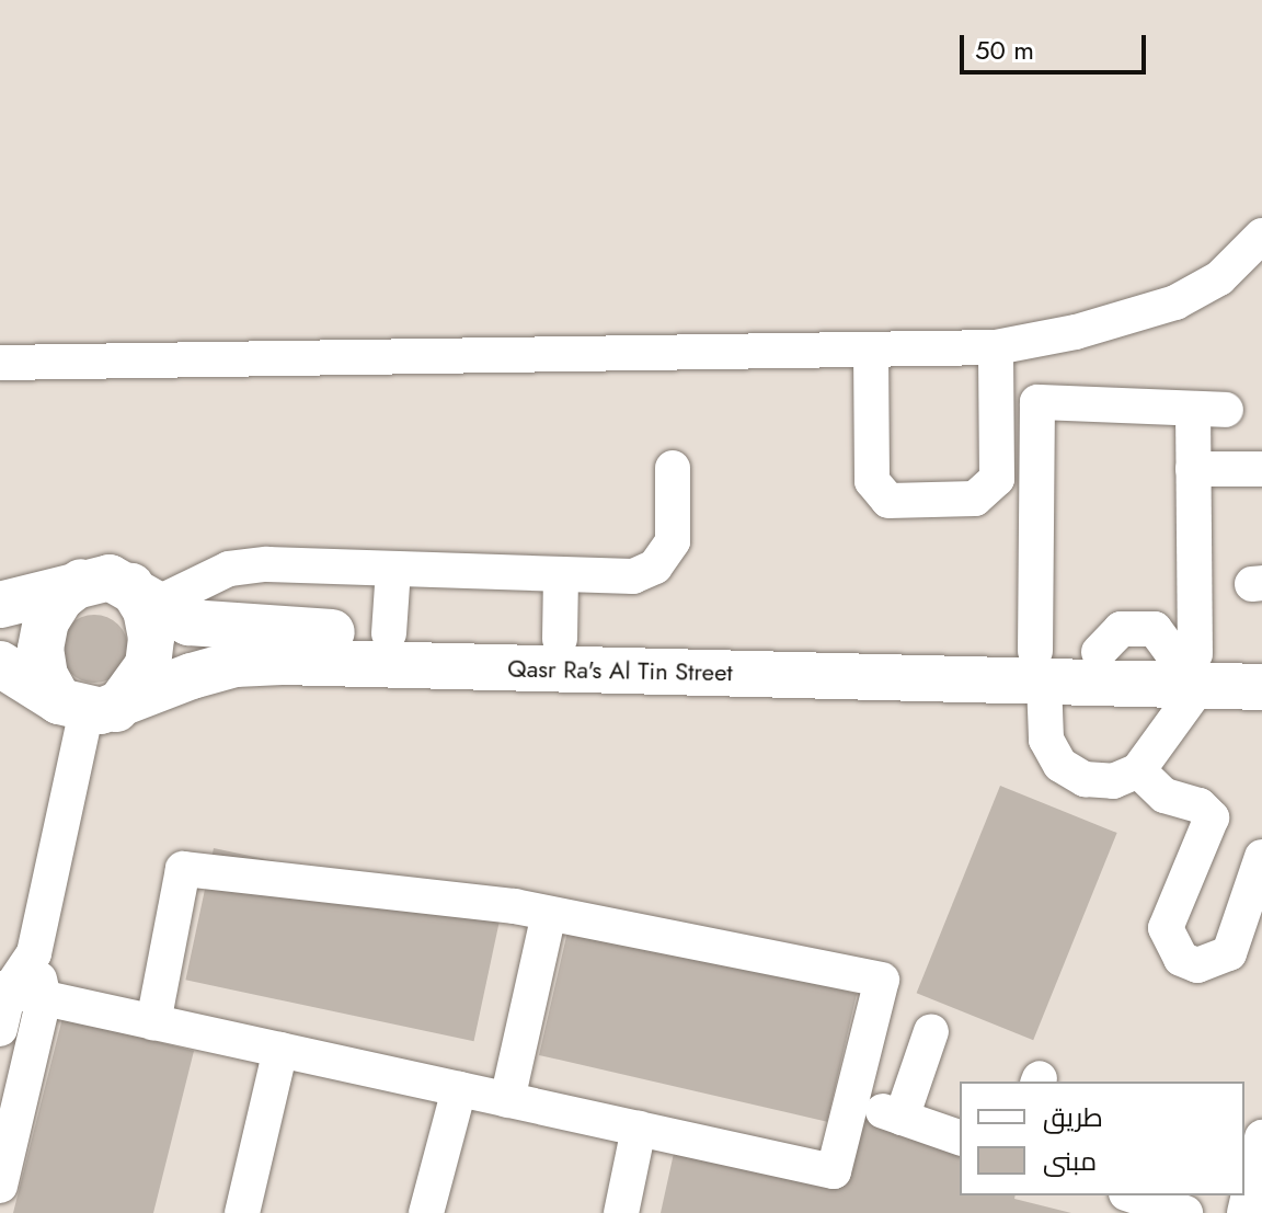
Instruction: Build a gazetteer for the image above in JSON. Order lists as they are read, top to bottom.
{
  "streets": {
    "main road": ["Qasr Ra's Al Tin Street"]
  },
  "legend": ["طريق", "مبنى"],
  "scale_bar": "50 m"
}
